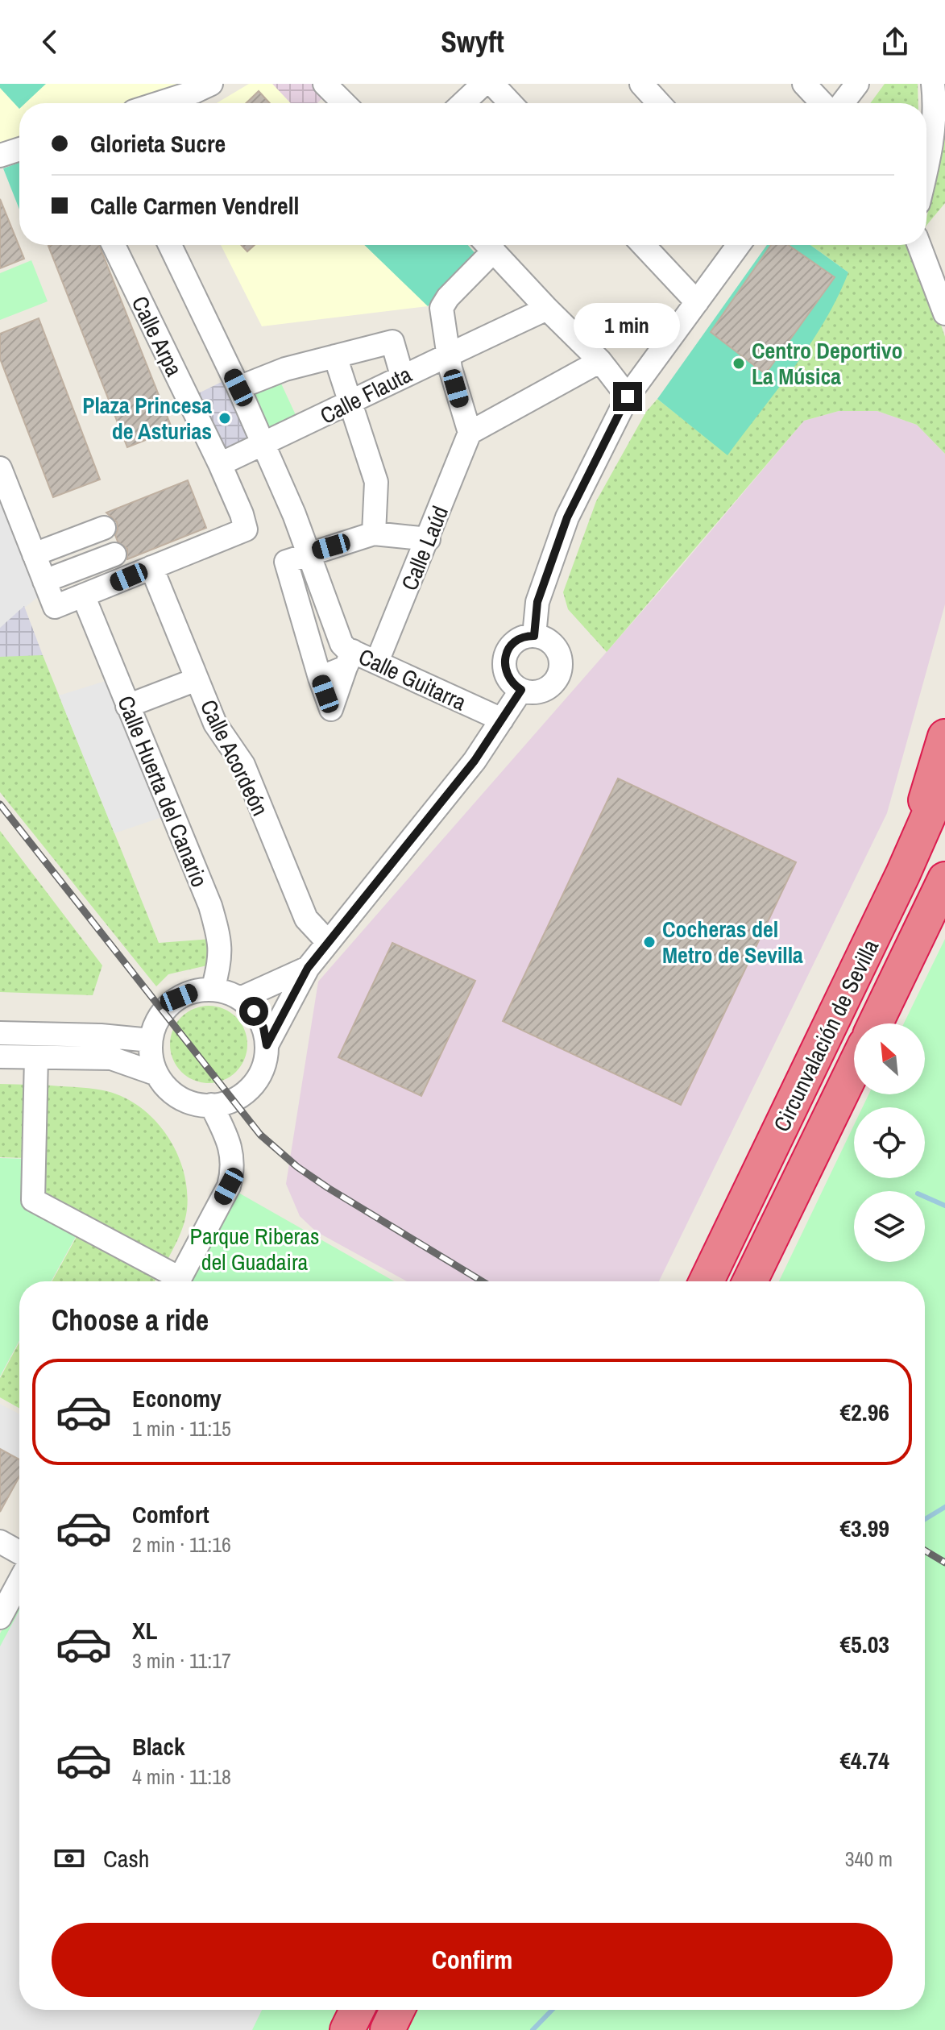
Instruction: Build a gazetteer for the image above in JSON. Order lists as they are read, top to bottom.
{
  "streets": {
    "highway": ["Circunvalación de Sevilla"],
    "street": [
      "Calle Arpa",
      "Calle Flauta",
      "Calle Laúd",
      "Calle Guitarra",
      "Calle Acordeón",
      "Calle Huerta del Canario"
    ]
  },
  "crossings": [
    ["Calle Arpa", "Calle Flauta"],
    ["Calle Arpa", "Calle Acordeón"],
    ["Calle Arpa", "Calle Huerta del Canario"],
    ["Calle Flauta", "Calle Guitarra"],
    ["Calle Laúd", "Calle Guitarra"]
  ],
  "parks": ["Parque Riberas del Guadaira"],
  "places": ["Centro Deportivo La Música", "Plaza Princesa de Asturias", "Cocheras del Metro de Sevilla"],
  "north": "top left",
  "page": {
    "header": "Swyft",
    "banner": ["Glorieta Sucre", "Calle Carmen Vendrell"],
    "bubble": "1 min",
    "heading": "Choose a ride",
    "list": [
      {
        "name": "Economy",
        "note": "1 min · 11:15",
        "value": "€2.96"
      },
      {
        "name": "Comfort",
        "note": "2 min · 11:16",
        "value": "€3.99"
      },
      {
        "name": "XL",
        "note": "3 min · 11:17",
        "value": "€5.03"
      },
      {
        "name": "Black",
        "note": "4 min · 11:18",
        "value": "€4.74"
      }
    ],
    "pay": ["Cash", "340 m"],
    "buttons": "Confirm"
  }
}
